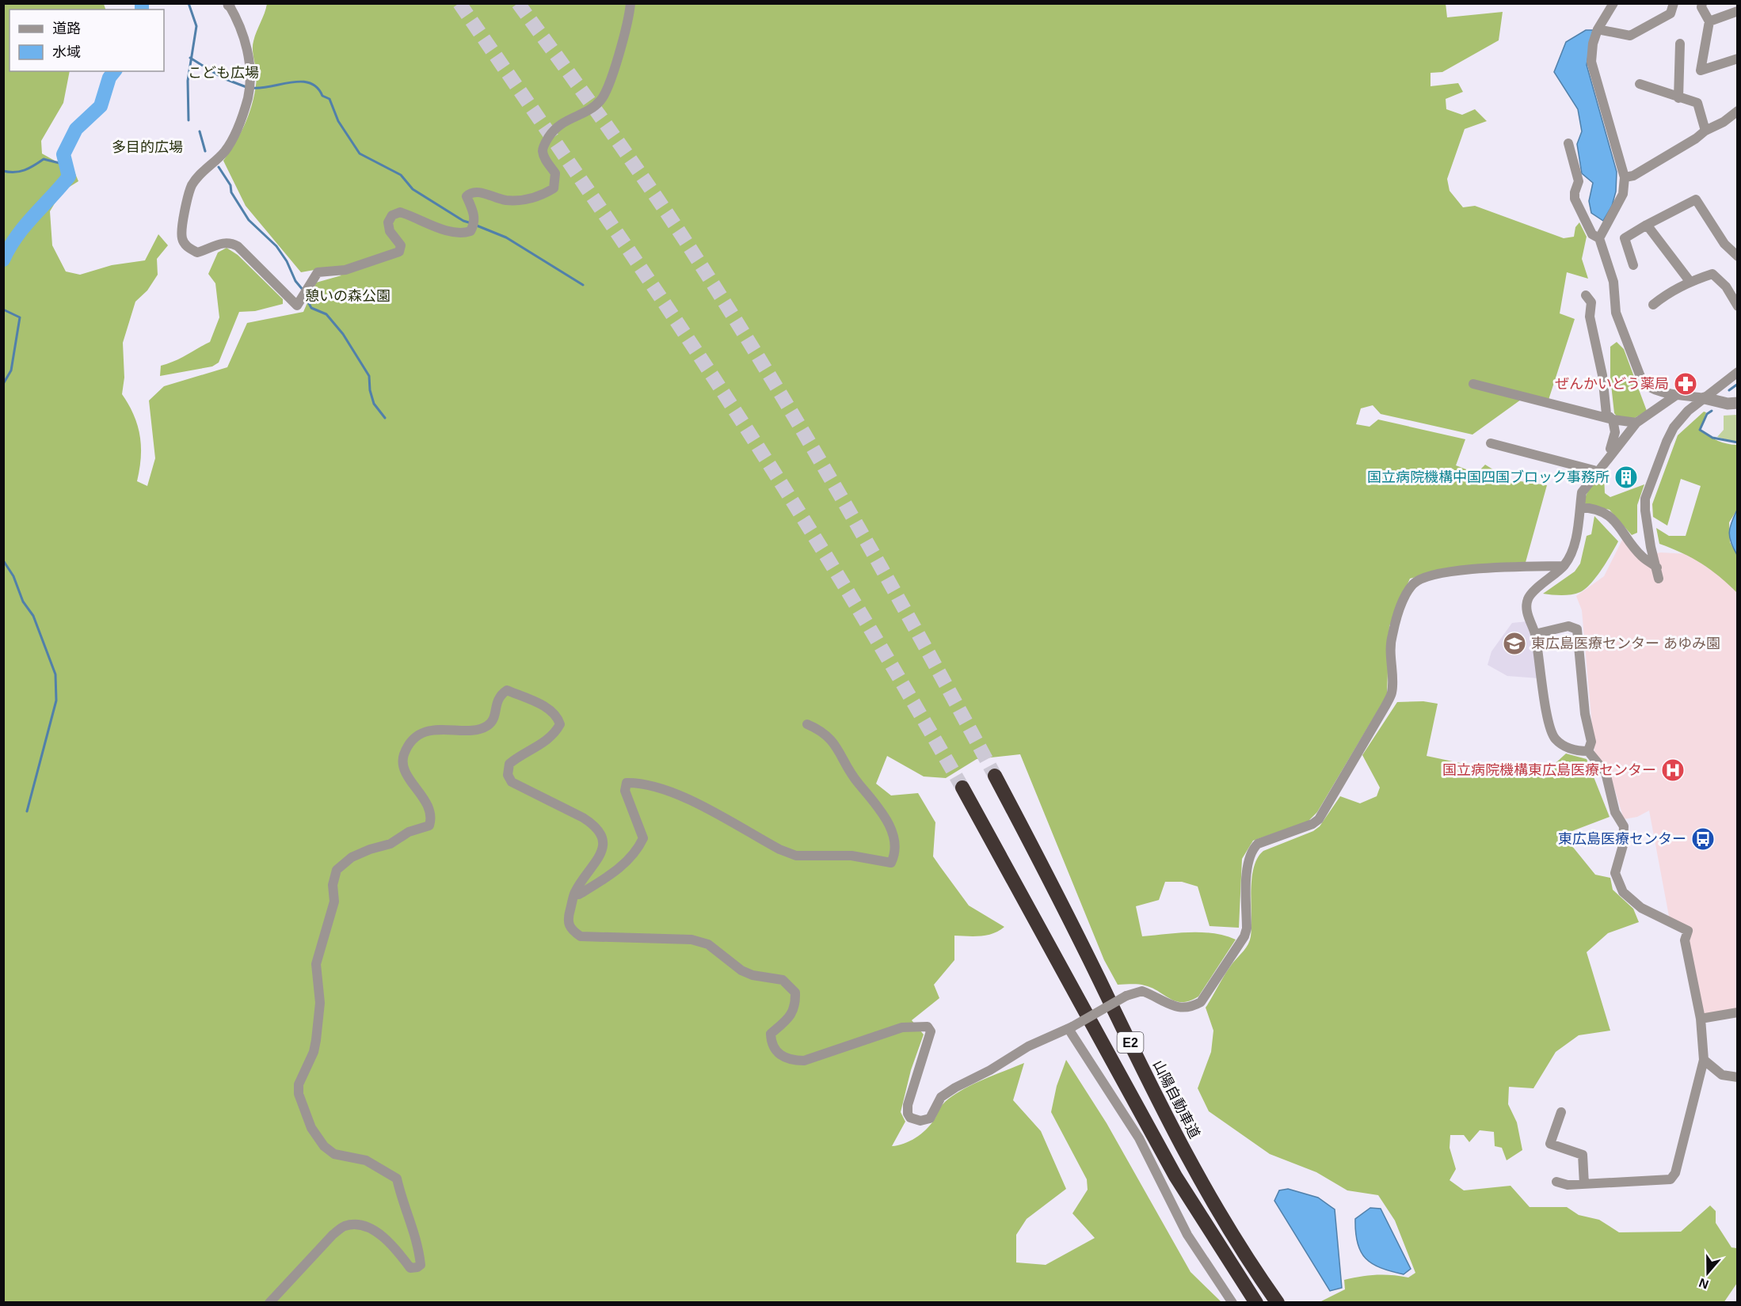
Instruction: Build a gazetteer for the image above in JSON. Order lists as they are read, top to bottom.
{
  "streets": {
    "highway": ["E2", "山陽自動車道"]
  },
  "parks": ["こども広場", "多目的広場", "憩いの森公園"],
  "places": {
    "pharmacy": ["ぜんかいどう薬局"],
    "building": ["国立病院機構中国四国ブロック事務所"],
    "school or university": ["東広島医療センター あゆみ園"],
    "hospital": ["国立病院機構東広島医療センター"],
    "bus stop": ["東広島医療センター"]
  },
  "legend": ["道路", "水域"],
  "north": "bottom"
}
